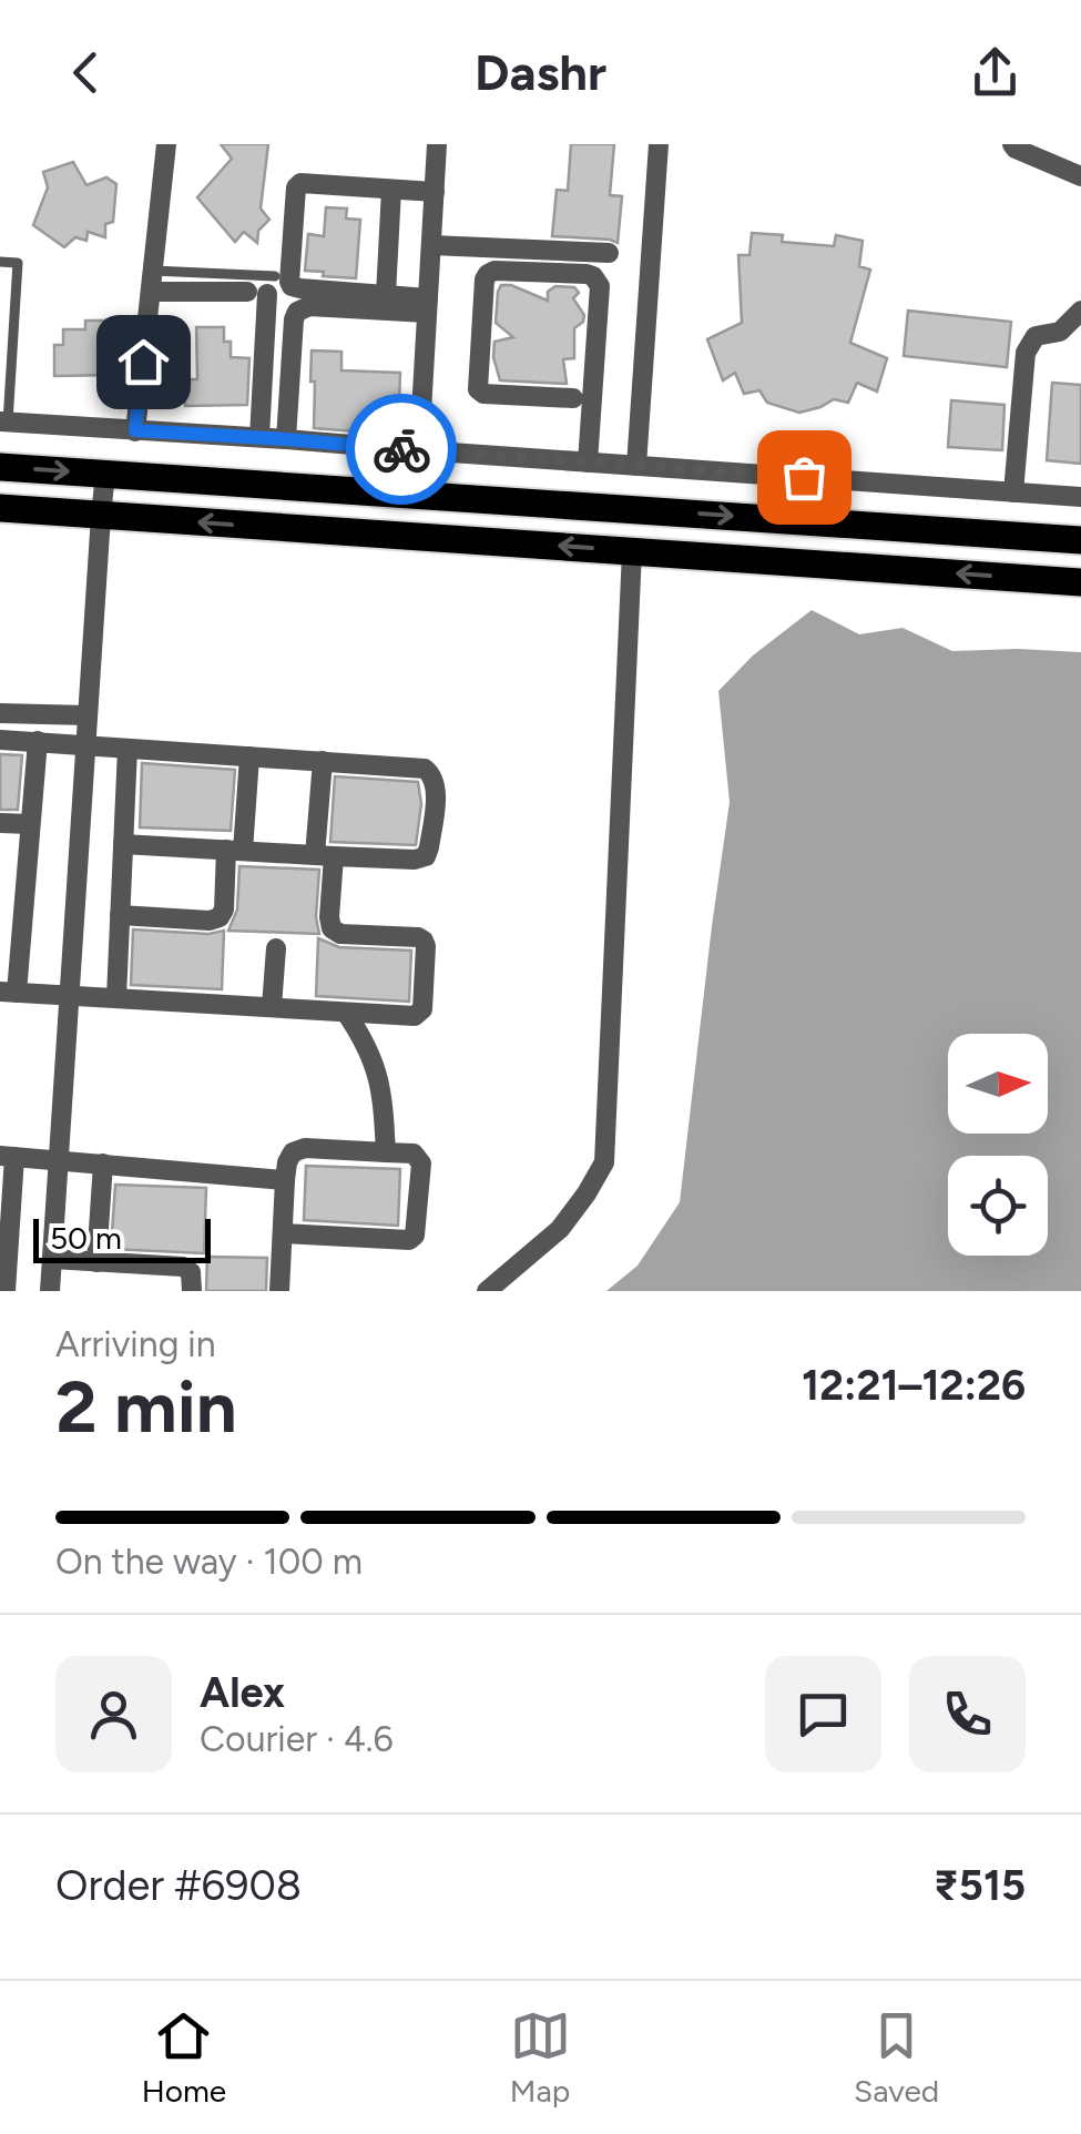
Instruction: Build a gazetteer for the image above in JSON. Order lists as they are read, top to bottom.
{
  "scale_bar": "50 m",
  "north": "right",
  "page": {
    "header": "Dashr",
    "scale": "50 m",
    "heading": ["2 min", "Arriving in", "12:21–12:26"],
    "panel": [
      "Alex",
      "Courier · 4.6",
      "Order #6908",
      "₹515"
    ],
    "bar": "On the way · 100 m",
    "tabs": ["Home", "Map", "Saved"]
  }
}
